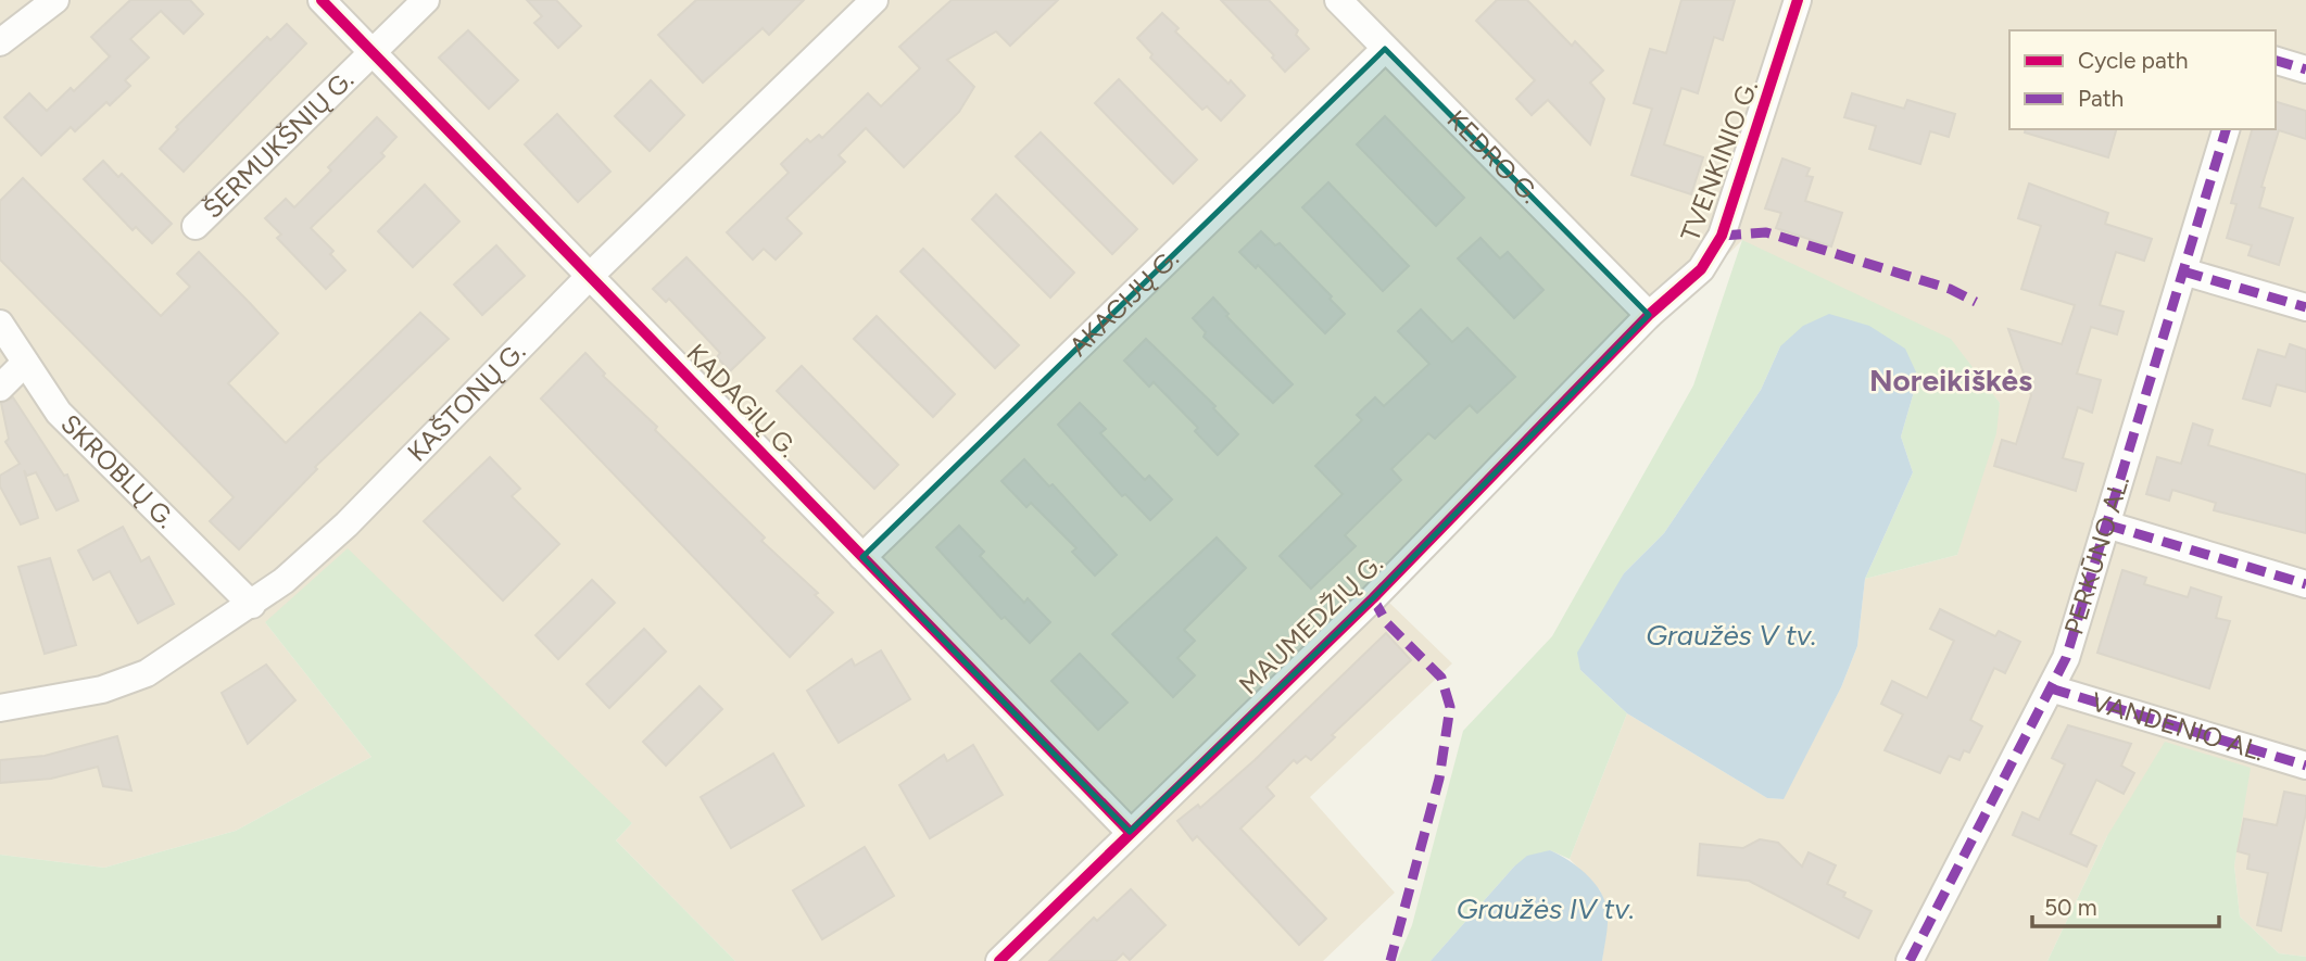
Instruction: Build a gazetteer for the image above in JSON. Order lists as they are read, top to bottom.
{
  "streets": {
    "street": [
      "ŠERMUKŠNIŲ G.",
      "KEDRO G.",
      "TVENKINIO G.",
      "AKACIJŲ G.",
      "KADAGIŲ G.",
      "KAŠTONŲ G.",
      "SKROBLŲ G.",
      "PERKŪNO AL.",
      "MAUMEDŽIŲ G.",
      "VANDENIO AL."
    ]
  },
  "crossings": [
    ["ŠERMUKŠNIŲ G.", "KADAGIŲ G."],
    ["KEDRO G.", "TVENKINIO G."],
    ["KEDRO G.", "AKACIJŲ G."],
    ["KEDRO G.", "MAUMEDŽIŲ G."],
    ["TVENKINIO G.", "MAUMEDŽIŲ G."],
    ["AKACIJŲ G.", "KADAGIŲ G."],
    ["KADAGIŲ G.", "KAŠTONŲ G."],
    ["KADAGIŲ G.", "MAUMEDŽIŲ G."],
    ["KAŠTONŲ G.", "SKROBLŲ G."],
    ["PERKŪNO AL.", "VANDENIO AL."]
  ],
  "districts": ["Noreikiškės"],
  "water": ["Graužės V tv.", "Graužės IV tv."],
  "legend": ["Cycle path", "Path"],
  "scale_bar": "50 m"
}
